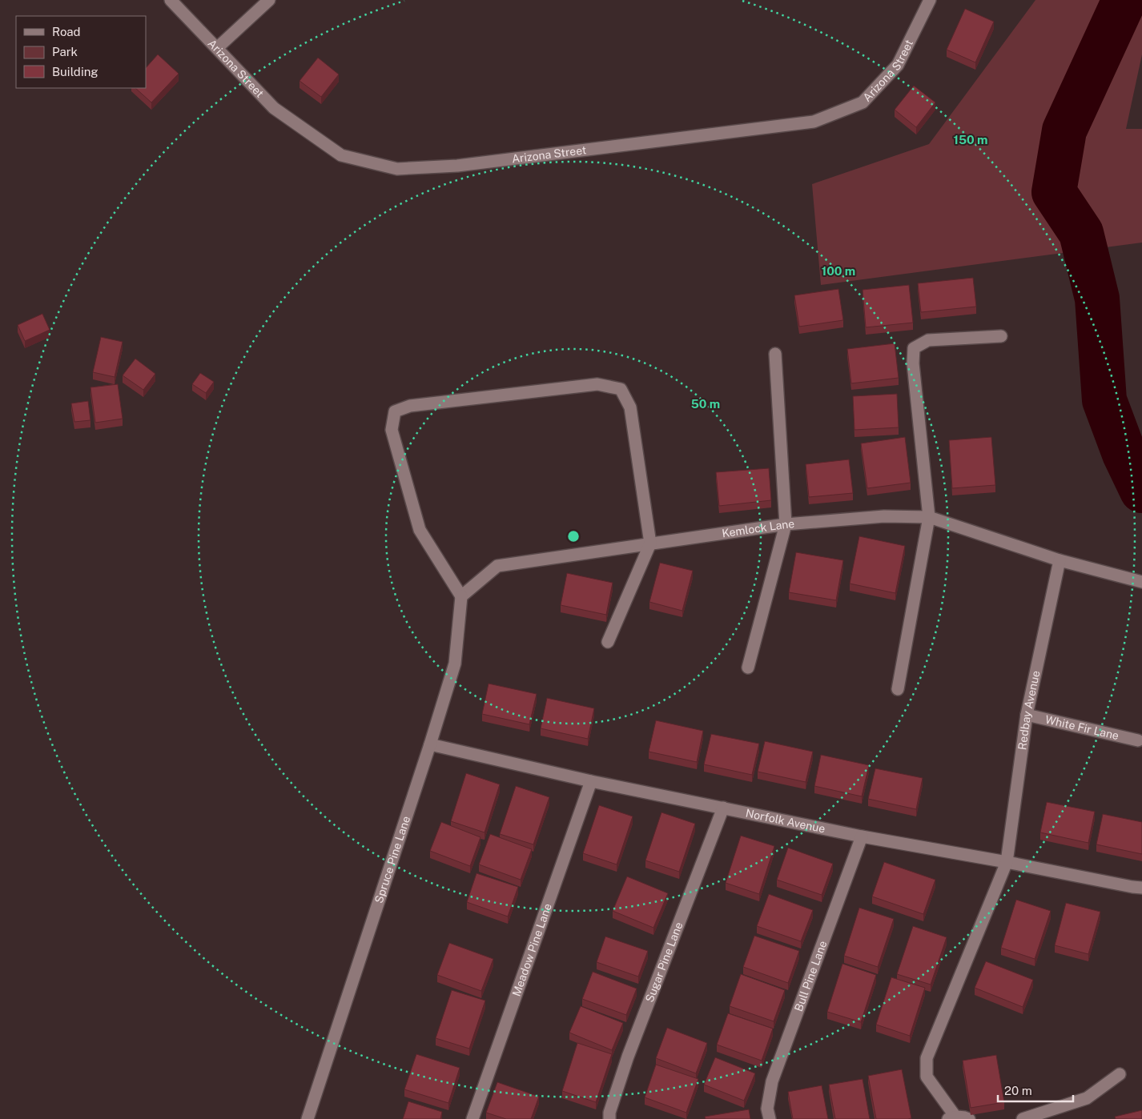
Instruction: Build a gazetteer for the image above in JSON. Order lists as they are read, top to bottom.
{
  "streets": {
    "street": [
      "Arizona Street",
      "Kemlock Lane",
      "Redbay Avenue",
      "White Fir Lane",
      "Norfolk Avenue",
      "Spruce Pine Lane",
      "Meadow Pine Lane",
      "Sugar Pine Lane",
      "Bull Pine Lane"
    ]
  },
  "crossings": [
    ["Kemlock Lane", "Redbay Avenue"],
    ["Kemlock Lane", "Spruce Pine Lane"],
    ["Redbay Avenue", "White Fir Lane"],
    ["Redbay Avenue", "Norfolk Avenue"],
    ["Norfolk Avenue", "Spruce Pine Lane"],
    ["Norfolk Avenue", "Meadow Pine Lane"],
    ["Norfolk Avenue", "Sugar Pine Lane"],
    ["Norfolk Avenue", "Bull Pine Lane"]
  ],
  "legend": ["Road", "Park", "Building"],
  "scale_bar": "20 m",
  "rings": ["150 m", "100 m", "50 m"]
}
